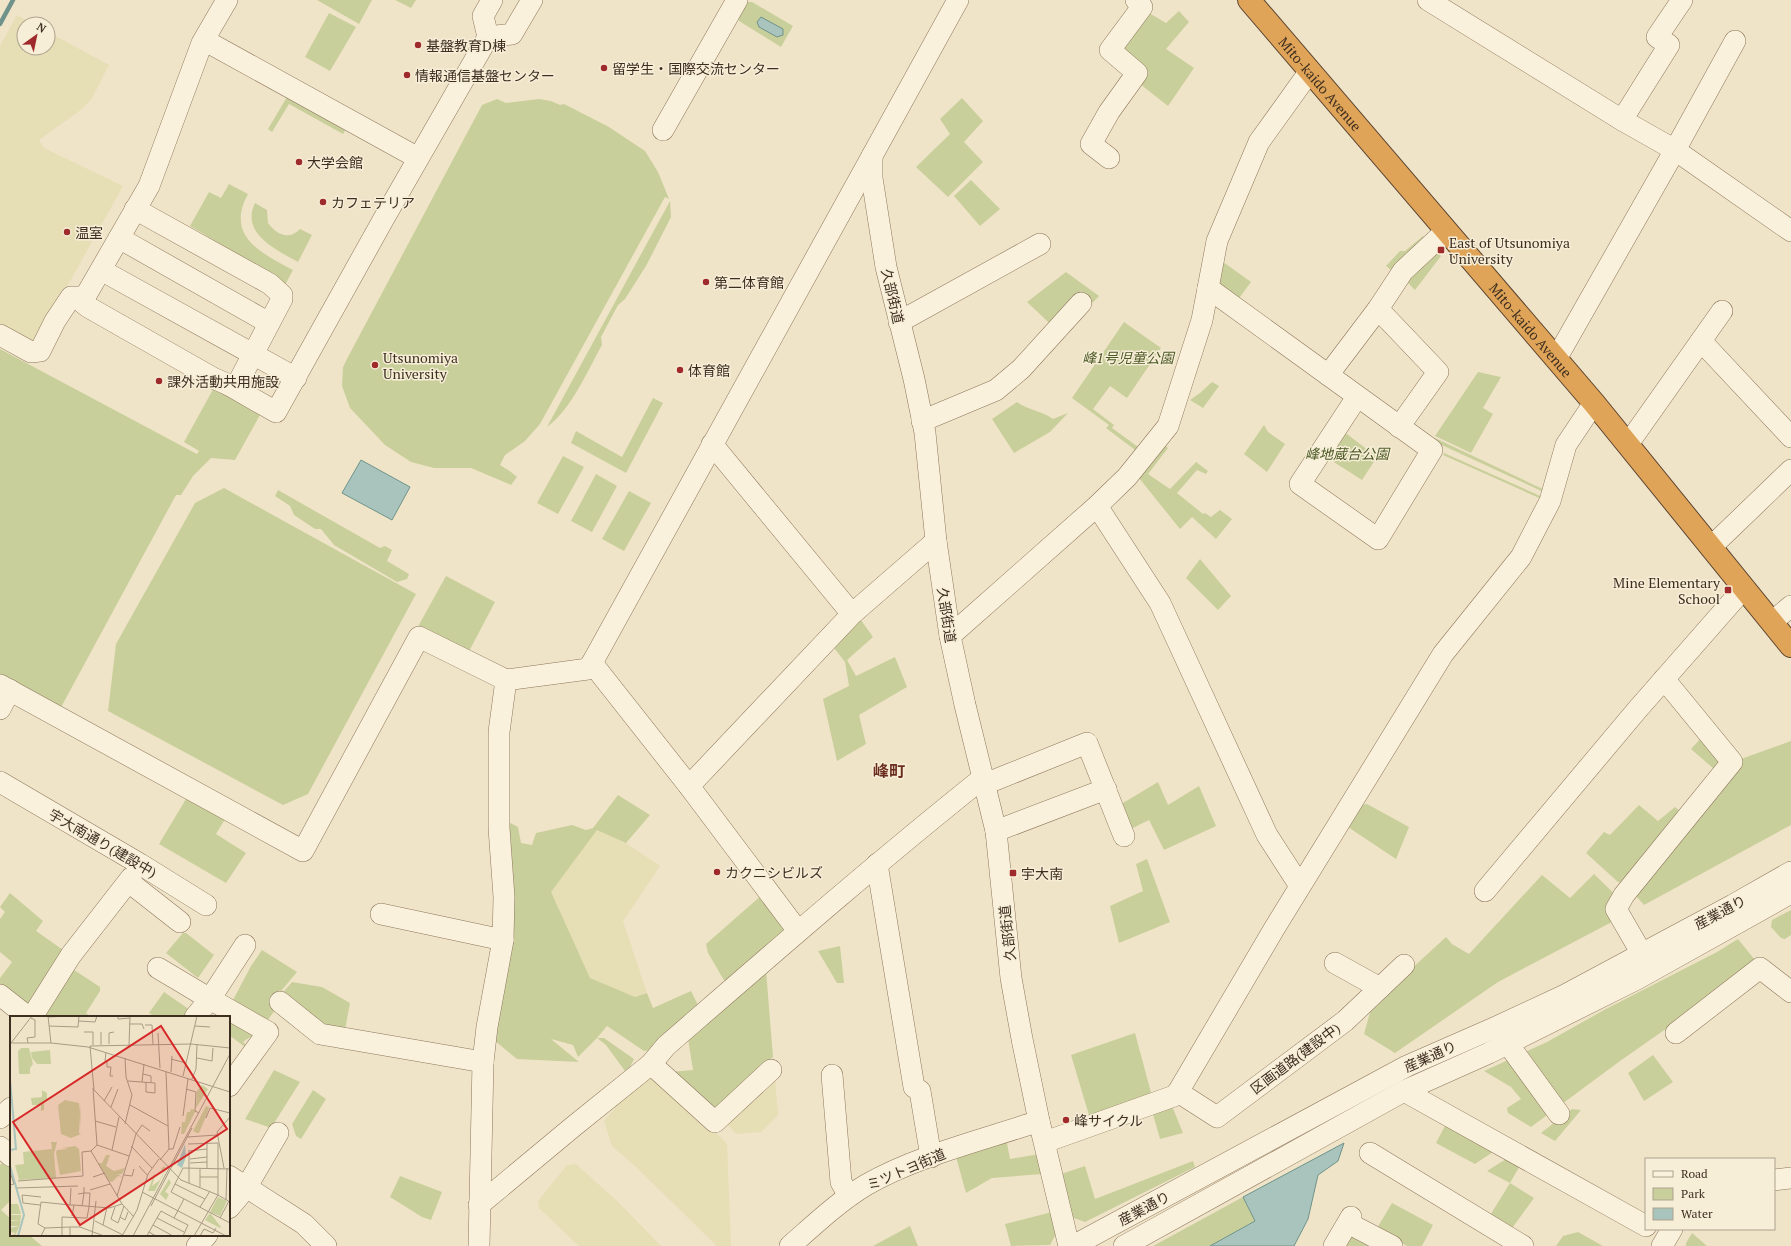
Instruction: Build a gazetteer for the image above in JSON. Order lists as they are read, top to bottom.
{
  "streets": {
    "highway": ["Mito-kaido Avenue"],
    "street": [
      "久部街道",
      "宇大南通り(建設中)",
      "産業通り",
      "区画道路(建設中)",
      "ミツトヨ街道"
    ]
  },
  "crossings": [
    ["久部街道", "ミツトヨ街道"]
  ],
  "districts": ["峰町"],
  "parks": ["峰1号児童公園", "峰地蔵台公園"],
  "places": {
    "other": [
      "基盤教育D棟",
      "留学生・国際交流センター",
      "情報通信基盤センター",
      "大学会館",
      "カフェテリア",
      "温室",
      "第二体育館",
      "Utsunomiya University",
      "体育館",
      "課外活動共用施設",
      "カクニシビルズ",
      "峰サイクル"
    ],
    "transit": ["East of Utsunomiya University", "Mine Elementary School", "宇大南"]
  },
  "legend": ["Road", "Park", "Water"],
  "north": "top right"
}
